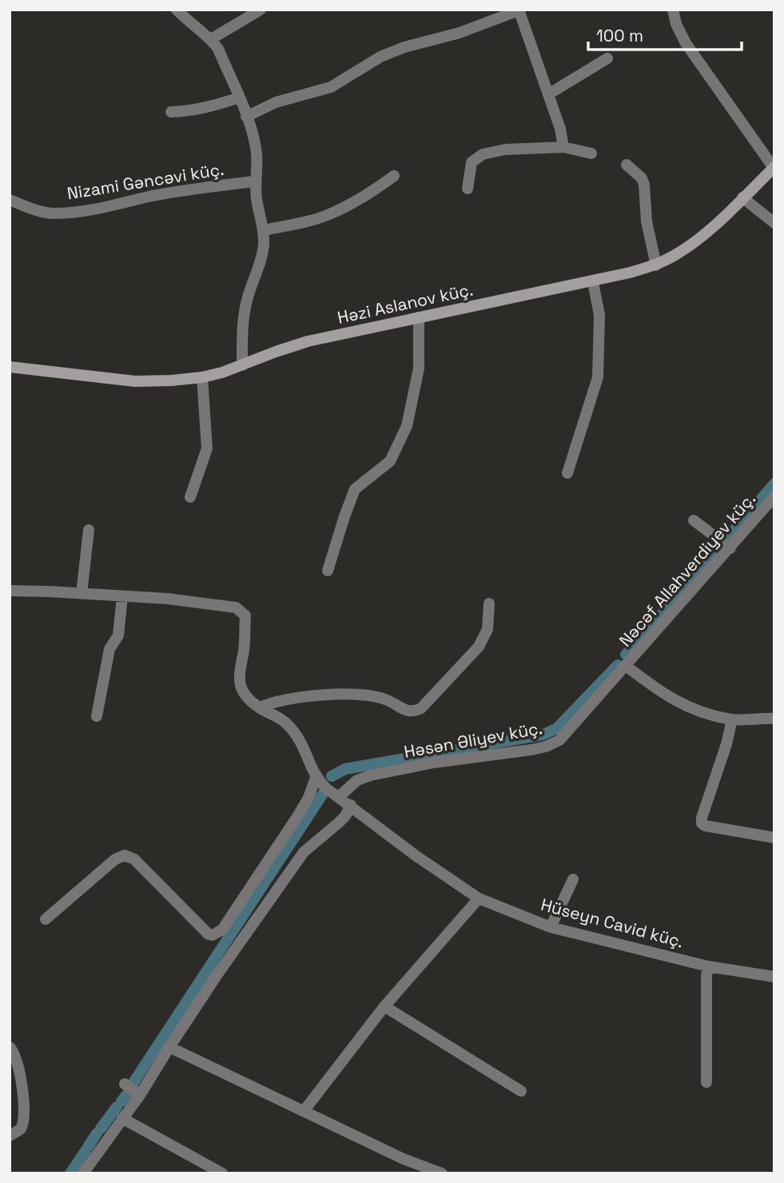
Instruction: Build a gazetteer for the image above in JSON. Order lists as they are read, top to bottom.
{
  "streets": {
    "street": [
      "Nizami Gəncəvi küç.",
      "Həzi Aslanov küç.",
      "Nəcəf Allahverdiyev küç.",
      "Həsən Əliyev küç.",
      "Hüseyn Cavid küç."
    ]
  },
  "crossings": [
    ["Nəcəf Allahverdiyev küç.", "Həsən Əliyev küç."],
    ["Həsən Əliyev küç.", "Hüseyn Cavid küç."]
  ],
  "scale_bar": "100 m"
}
